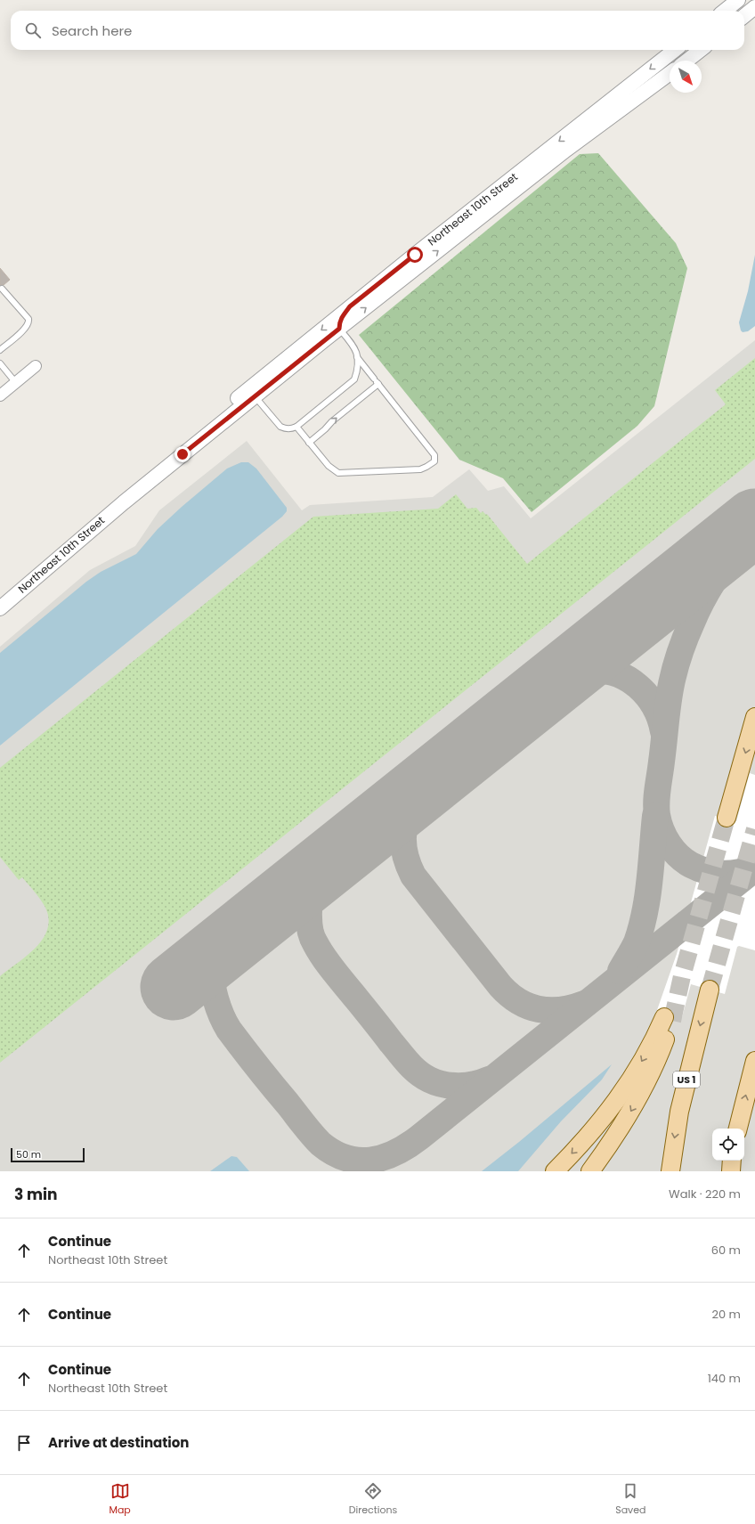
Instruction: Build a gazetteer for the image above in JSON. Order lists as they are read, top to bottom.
{
  "streets": {
    "main road": ["US 1"],
    "street": ["Northeast 10th Street"]
  },
  "scale_bar": "50 m",
  "north": "bottom right",
  "page": {
    "search": "Search here",
    "scale": "50 m",
    "heading": ["3 min", "Walk · 220 m"],
    "list": [
      ["Continue", "Northeast 10th Street", "60 m"],
      ["Continue", "20 m"],
      ["Continue", "Northeast 10th Street", "140 m"],
      "Arrive at destination"
    ],
    "nav": ["Map", "Directions", "Saved"]
  }
}
